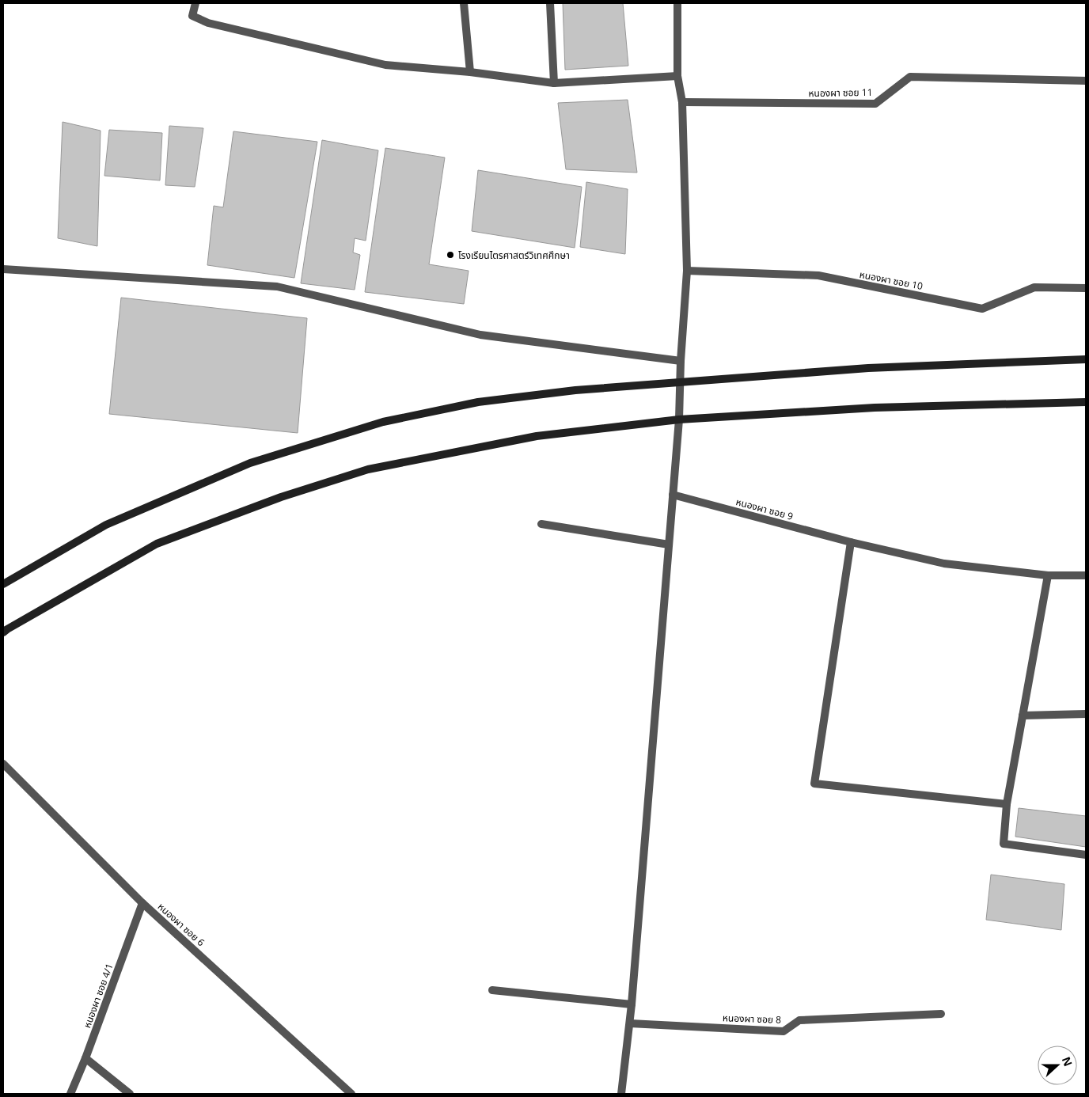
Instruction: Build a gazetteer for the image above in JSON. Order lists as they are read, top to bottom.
{
  "streets": {
    "street": [
      "หนองผา ซอย 11",
      "หนองผา ซอย 10",
      "หนองผา ซอย 9",
      "หนองผา ซอย 6",
      "หนองผา ซอย 4/1",
      "หนองผา ซอย 8"
    ]
  },
  "crossings": [
    ["หนองผา ซอย 6", "หนองผา ซอย 4/1"]
  ],
  "places": ["โรงเรียนไตรศาสตร์วิเทศศึกษา"],
  "north": "right"
}
